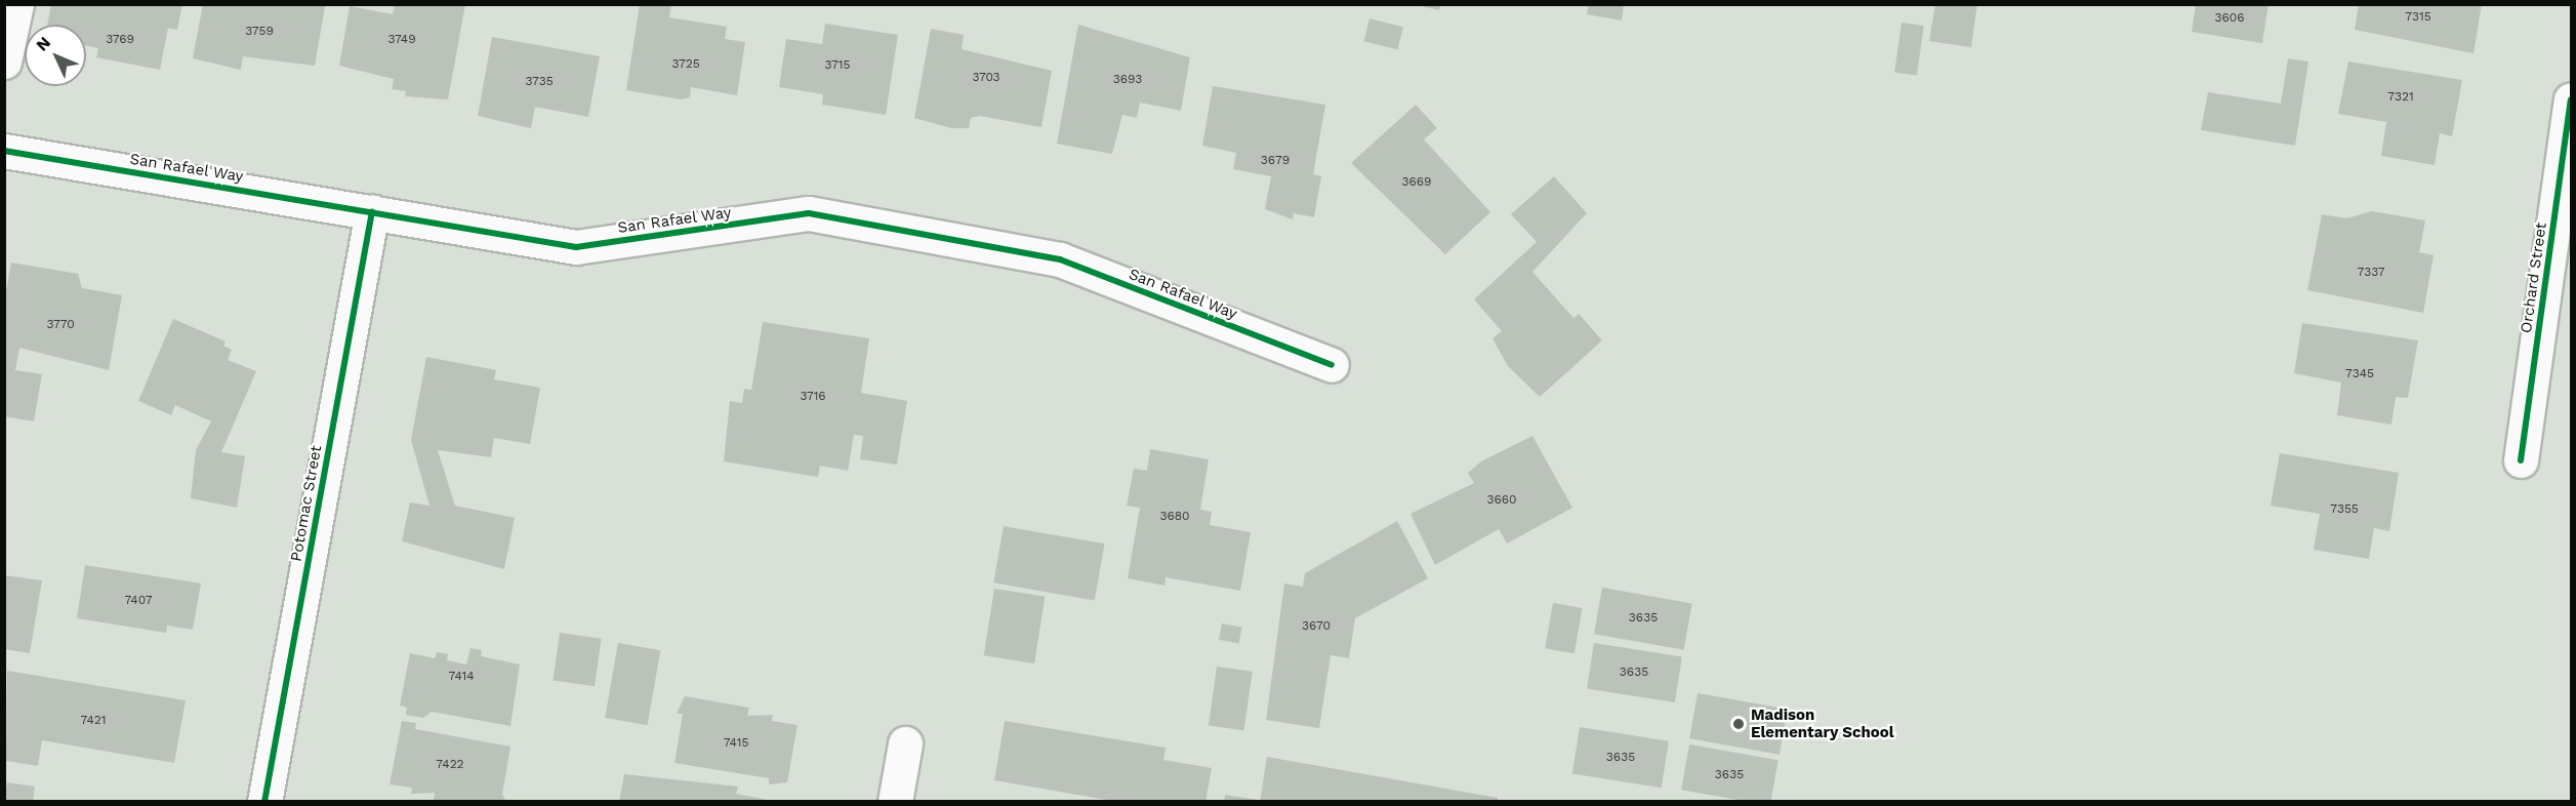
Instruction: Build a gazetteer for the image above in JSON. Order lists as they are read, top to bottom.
{
  "streets": {
    "street": ["San Rafael Way", "Orchard Street", "Potomac Street"]
  },
  "crossings": [
    ["San Rafael Way", "Potomac Street"]
  ],
  "places": ["Madison Elementary School"],
  "house_numbers": [
    "7315",
    "3606",
    "3759",
    "3769",
    "3749",
    "3725",
    "3715",
    "3703",
    "3693",
    "3735",
    "7321",
    "3679",
    "3669",
    "7337",
    "3770",
    "7345",
    "3716",
    "3660",
    "7355",
    "3680",
    "7407",
    "3635",
    "3670",
    "3635",
    "7414",
    "7421",
    "7415",
    "3635",
    "7422",
    "3635"
  ],
  "north": "top left"
}
